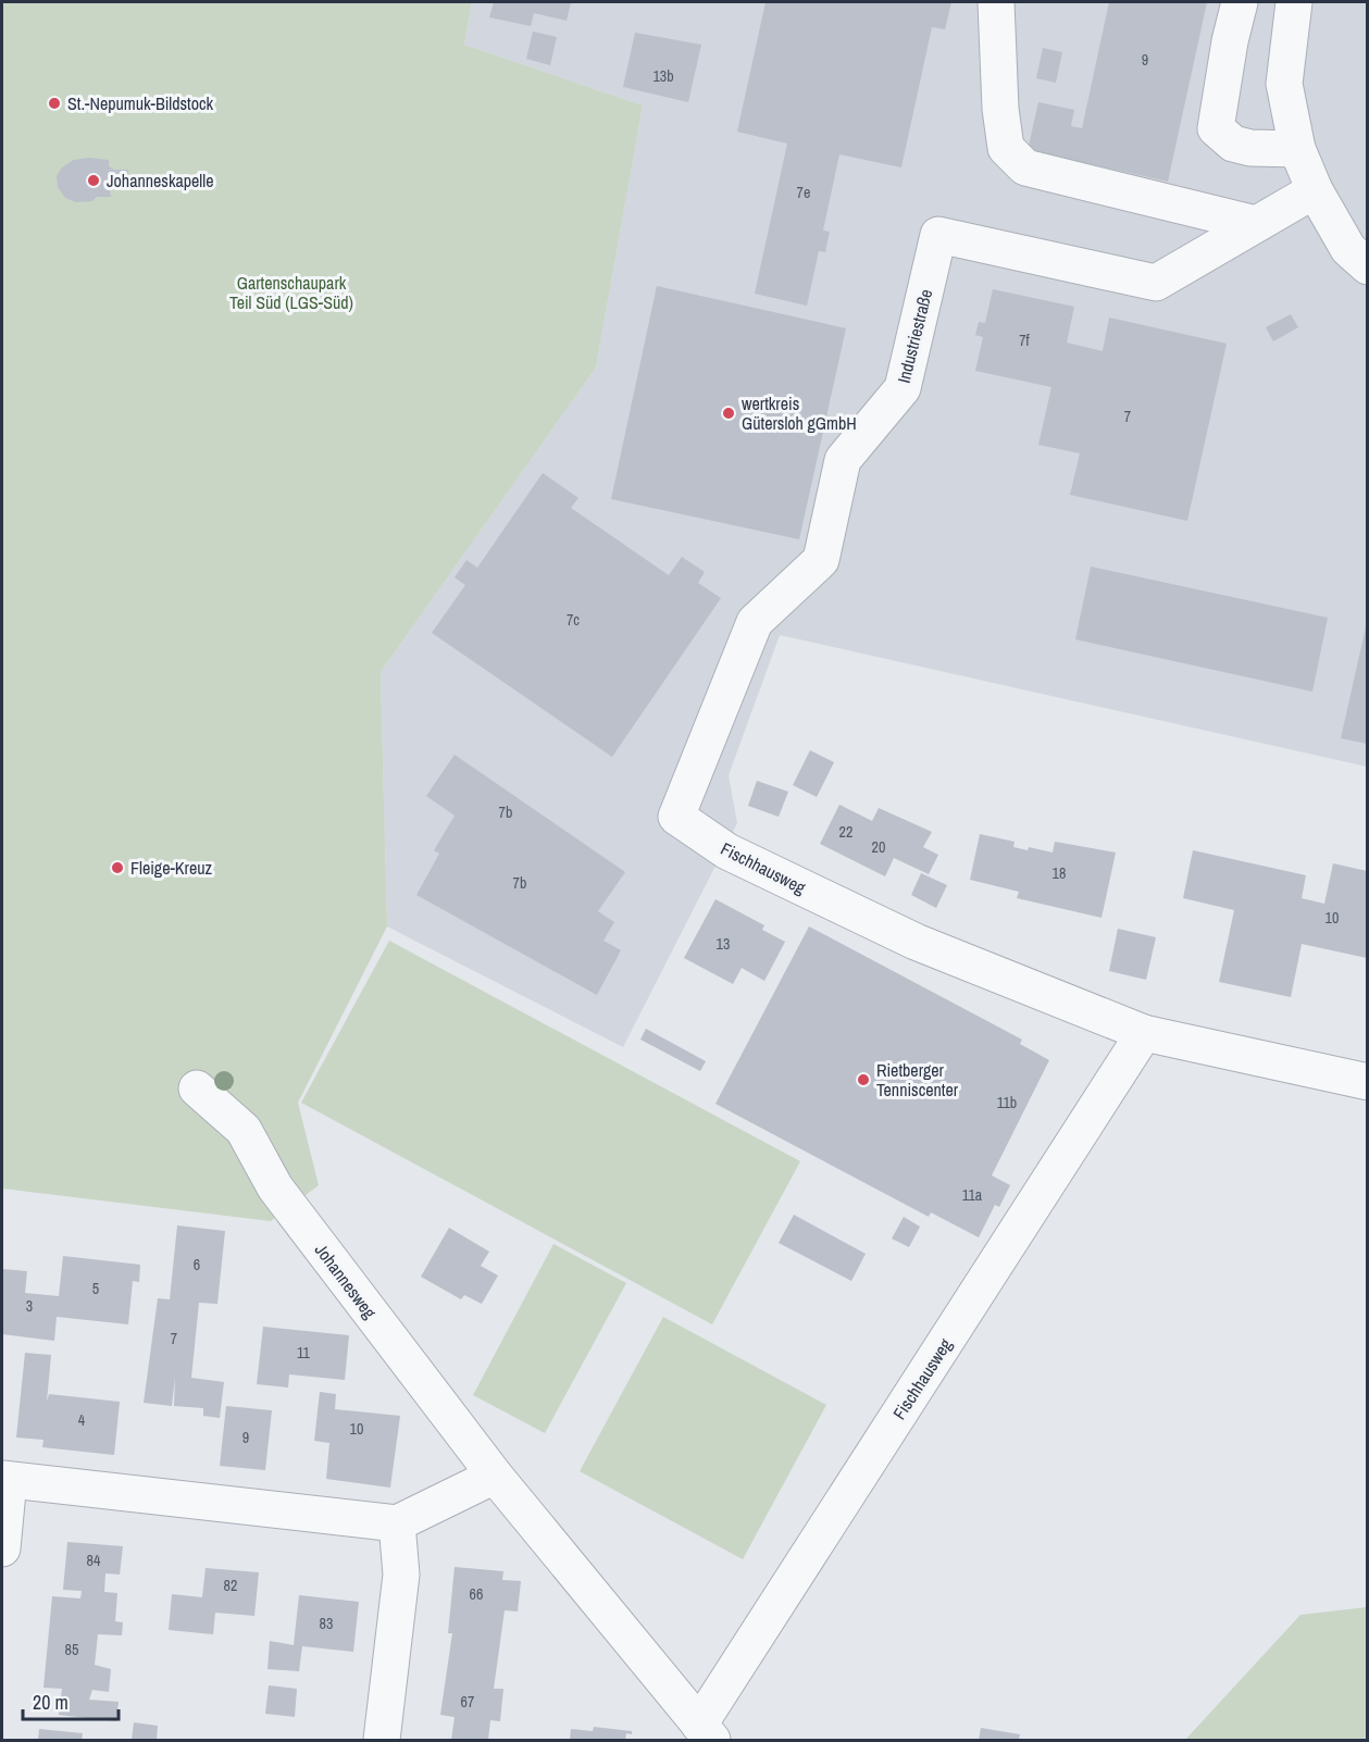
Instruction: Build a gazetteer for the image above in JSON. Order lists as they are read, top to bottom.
{
  "streets": {
    "street": ["Industriestraße", "Fischhausweg", "Johannesweg"]
  },
  "crossings": [
    ["Industriestraße", "Fischhausweg"],
    ["Fischhausweg", "Johannesweg"]
  ],
  "parks": ["Gartenschaupark Teil Süd (LGS-Süd)"],
  "places": [
    "St.-Nepumuk-Bildstock",
    "Johanneskapelle",
    "wertkreis Gütersloh gGmbH",
    "Fleige-Kreuz",
    "Rietberger Tenniscenter"
  ],
  "house_numbers": [
    "9",
    "13b",
    "7e",
    "7f",
    "7",
    "7c",
    "7b",
    "22",
    "20",
    "18",
    "7b",
    "10",
    "13",
    "11b",
    "11a",
    "6",
    "5",
    "3",
    "7",
    "11",
    "4",
    "10",
    "9",
    "84",
    "82",
    "66",
    "83",
    "85",
    "67"
  ],
  "scale_bar": "20 m"
}
